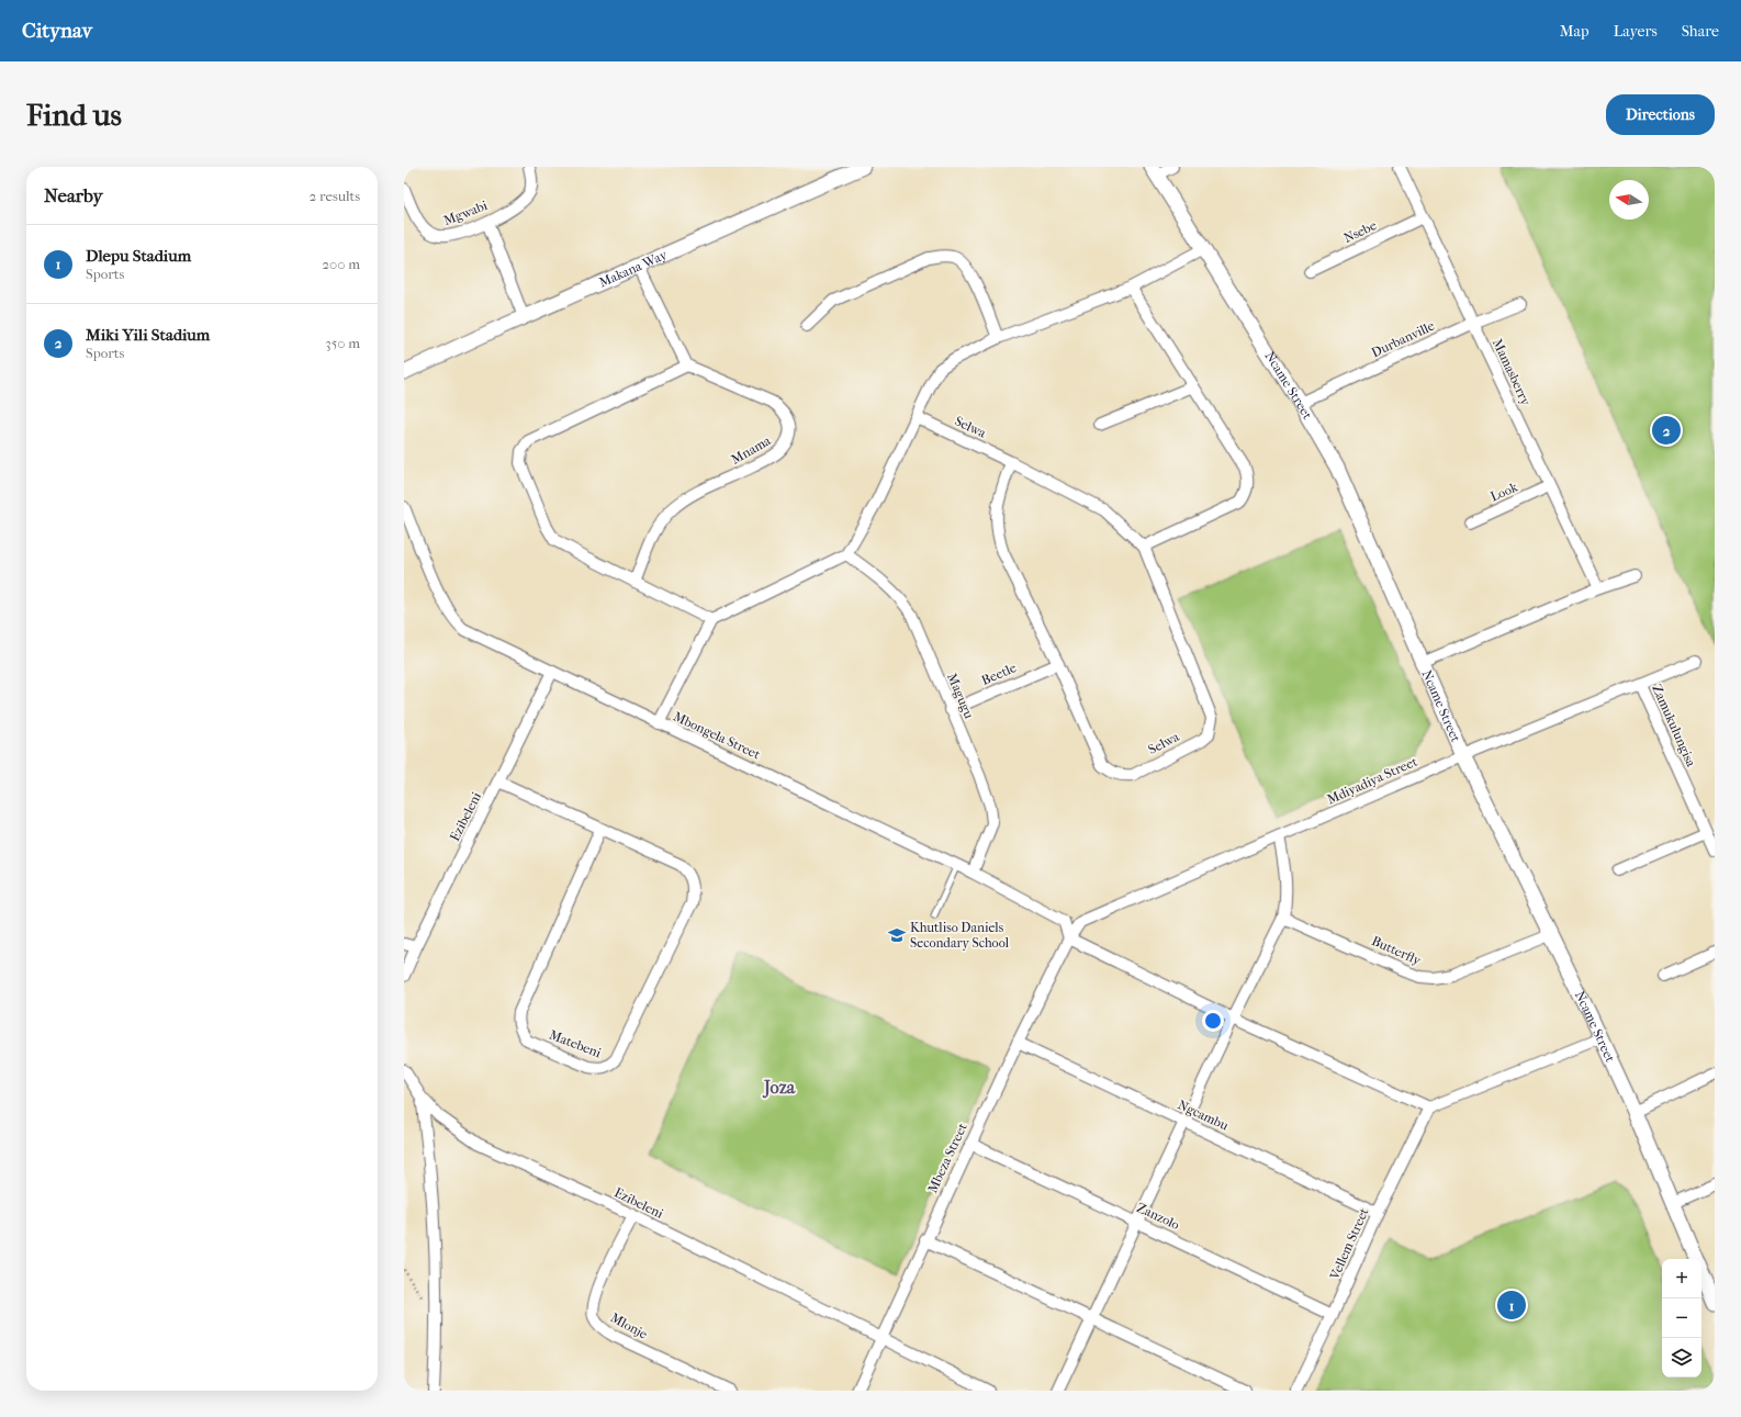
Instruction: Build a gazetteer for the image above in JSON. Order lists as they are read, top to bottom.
{
  "streets": {
    "street": [
      "Mgwabi",
      "Nsebe",
      "Makana Way",
      "Durbanville",
      "Mamasberry",
      "Ncame Street",
      "Selwa",
      "Mnama",
      "Look",
      "Beetle",
      "Magugu",
      "Zamukulungisa",
      "Mbongela Street",
      "Mdiyadiya Street",
      "Ezibeleni",
      "Butterfly",
      "Matebeni",
      "Ngcambu",
      "Mbeza Street",
      "Zanzolo",
      "Vellem Street",
      "Mlonje"
    ]
  },
  "crossings": [
    ["Nsebe", "Mamasberry"],
    ["Durbanville", "Mamasberry"],
    ["Durbanville", "Ncame Street"],
    ["Mamasberry", "Look"],
    ["Ncame Street", "Mdiyadiya Street"],
    ["Ncame Street", "Butterfly"],
    ["Selwa", "Beetle"],
    ["Beetle", "Magugu"],
    ["Magugu", "Mbongela Street"],
    ["Zamukulungisa", "Mdiyadiya Street"],
    ["Mbongela Street", "Mdiyadiya Street"],
    ["Mbongela Street", "Ezibeleni"],
    ["Mbongela Street", "Mbeza Street"],
    ["Mdiyadiya Street", "Mbeza Street"],
    ["Ezibeleni", "Matebeni"],
    ["Ezibeleni", "Mbeza Street"],
    ["Ezibeleni", "Mlonje"],
    ["Ngcambu", "Mbeza Street"],
    ["Ngcambu", "Vellem Street"],
    ["Mbeza Street", "Zanzolo"],
    ["Zanzolo", "Vellem Street"]
  ],
  "districts": ["Joza"],
  "places": {
    "school or university": ["Khutliso Daniels Secondary School"]
  },
  "north": "left",
  "page": {
    "header": "Citynav",
    "nav": ["Map", "Layers", "Share"],
    "buttons": "Directions",
    "title": "Find us",
    "heading": ["Nearby", "2 results"],
    "list": [
      {
        "mark": "1",
        "name": "Dlepu Stadium",
        "note": "Sports",
        "value": "200 m"
      },
      {
        "mark": "2",
        "name": "Miki Yili Stadium",
        "note": "Sports",
        "value": "350 m"
      }
    ],
    "pins": ["2", "1"],
    "map_buttons": ["+", "−"]
  }
}
